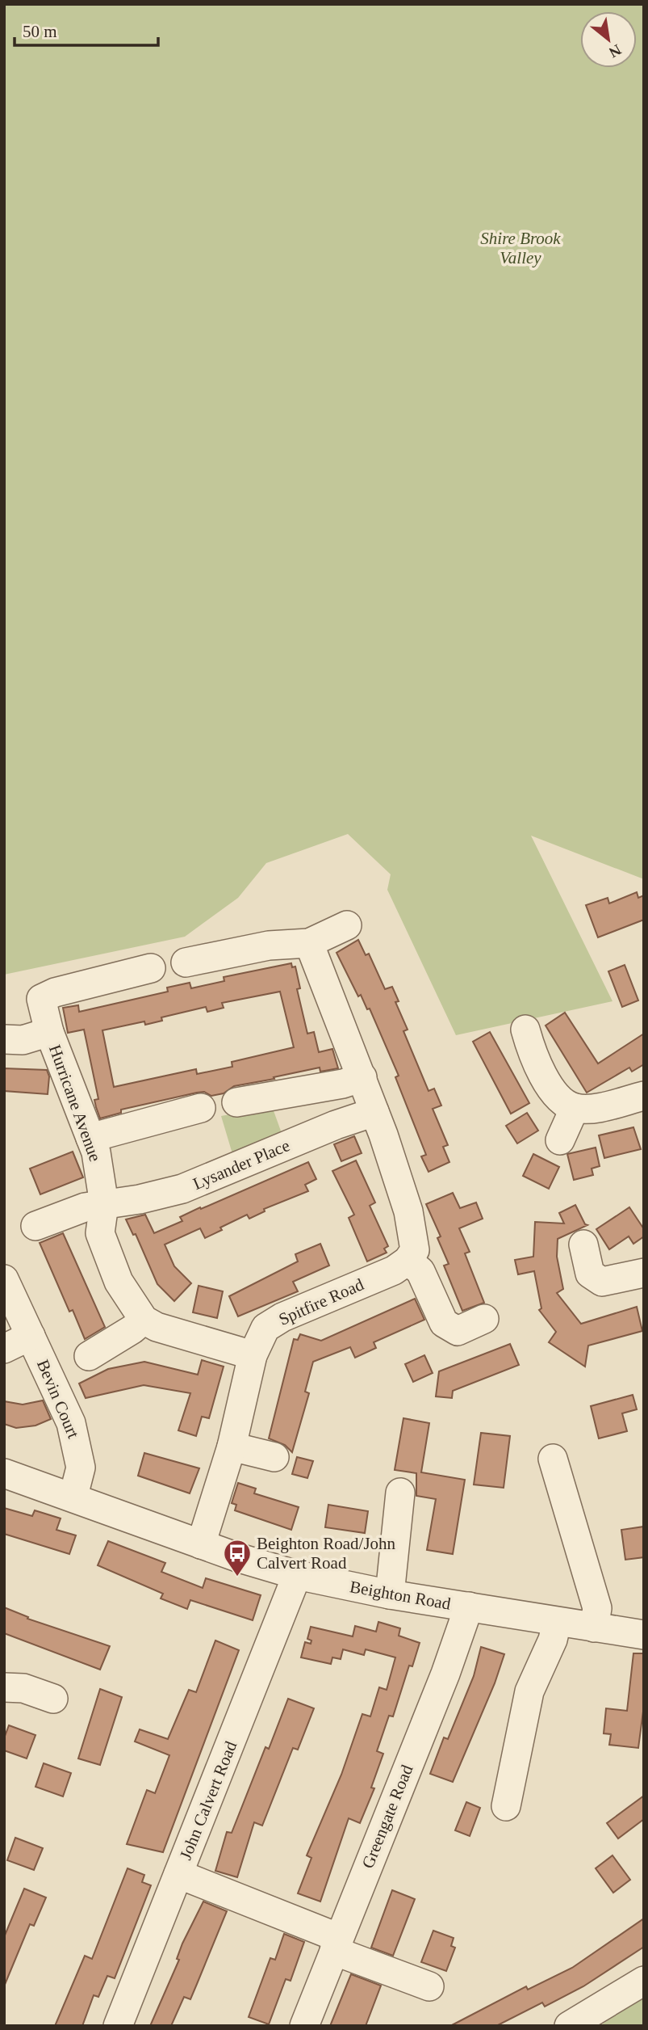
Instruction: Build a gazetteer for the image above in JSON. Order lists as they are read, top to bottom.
{
  "streets": {
    "street": [
      "Hurricane Avenue",
      "Lysander Place",
      "Spitfire Road",
      "Bevin Court",
      "Beighton Road",
      "John Calvert Road",
      "Greengate Road"
    ]
  },
  "crossings": [
    ["Hurricane Avenue", "Lysander Place"],
    ["Spitfire Road", "Beighton Road"],
    ["Bevin Court", "Beighton Road"],
    ["Beighton Road", "John Calvert Road"],
    ["Beighton Road", "Greengate Road"]
  ],
  "parks": ["Shire Brook Valley"],
  "places": {
    "bus stop": ["Beighton Road/John Calvert Road"]
  },
  "scale_bar": "50 m",
  "north": "bottom right"
}
